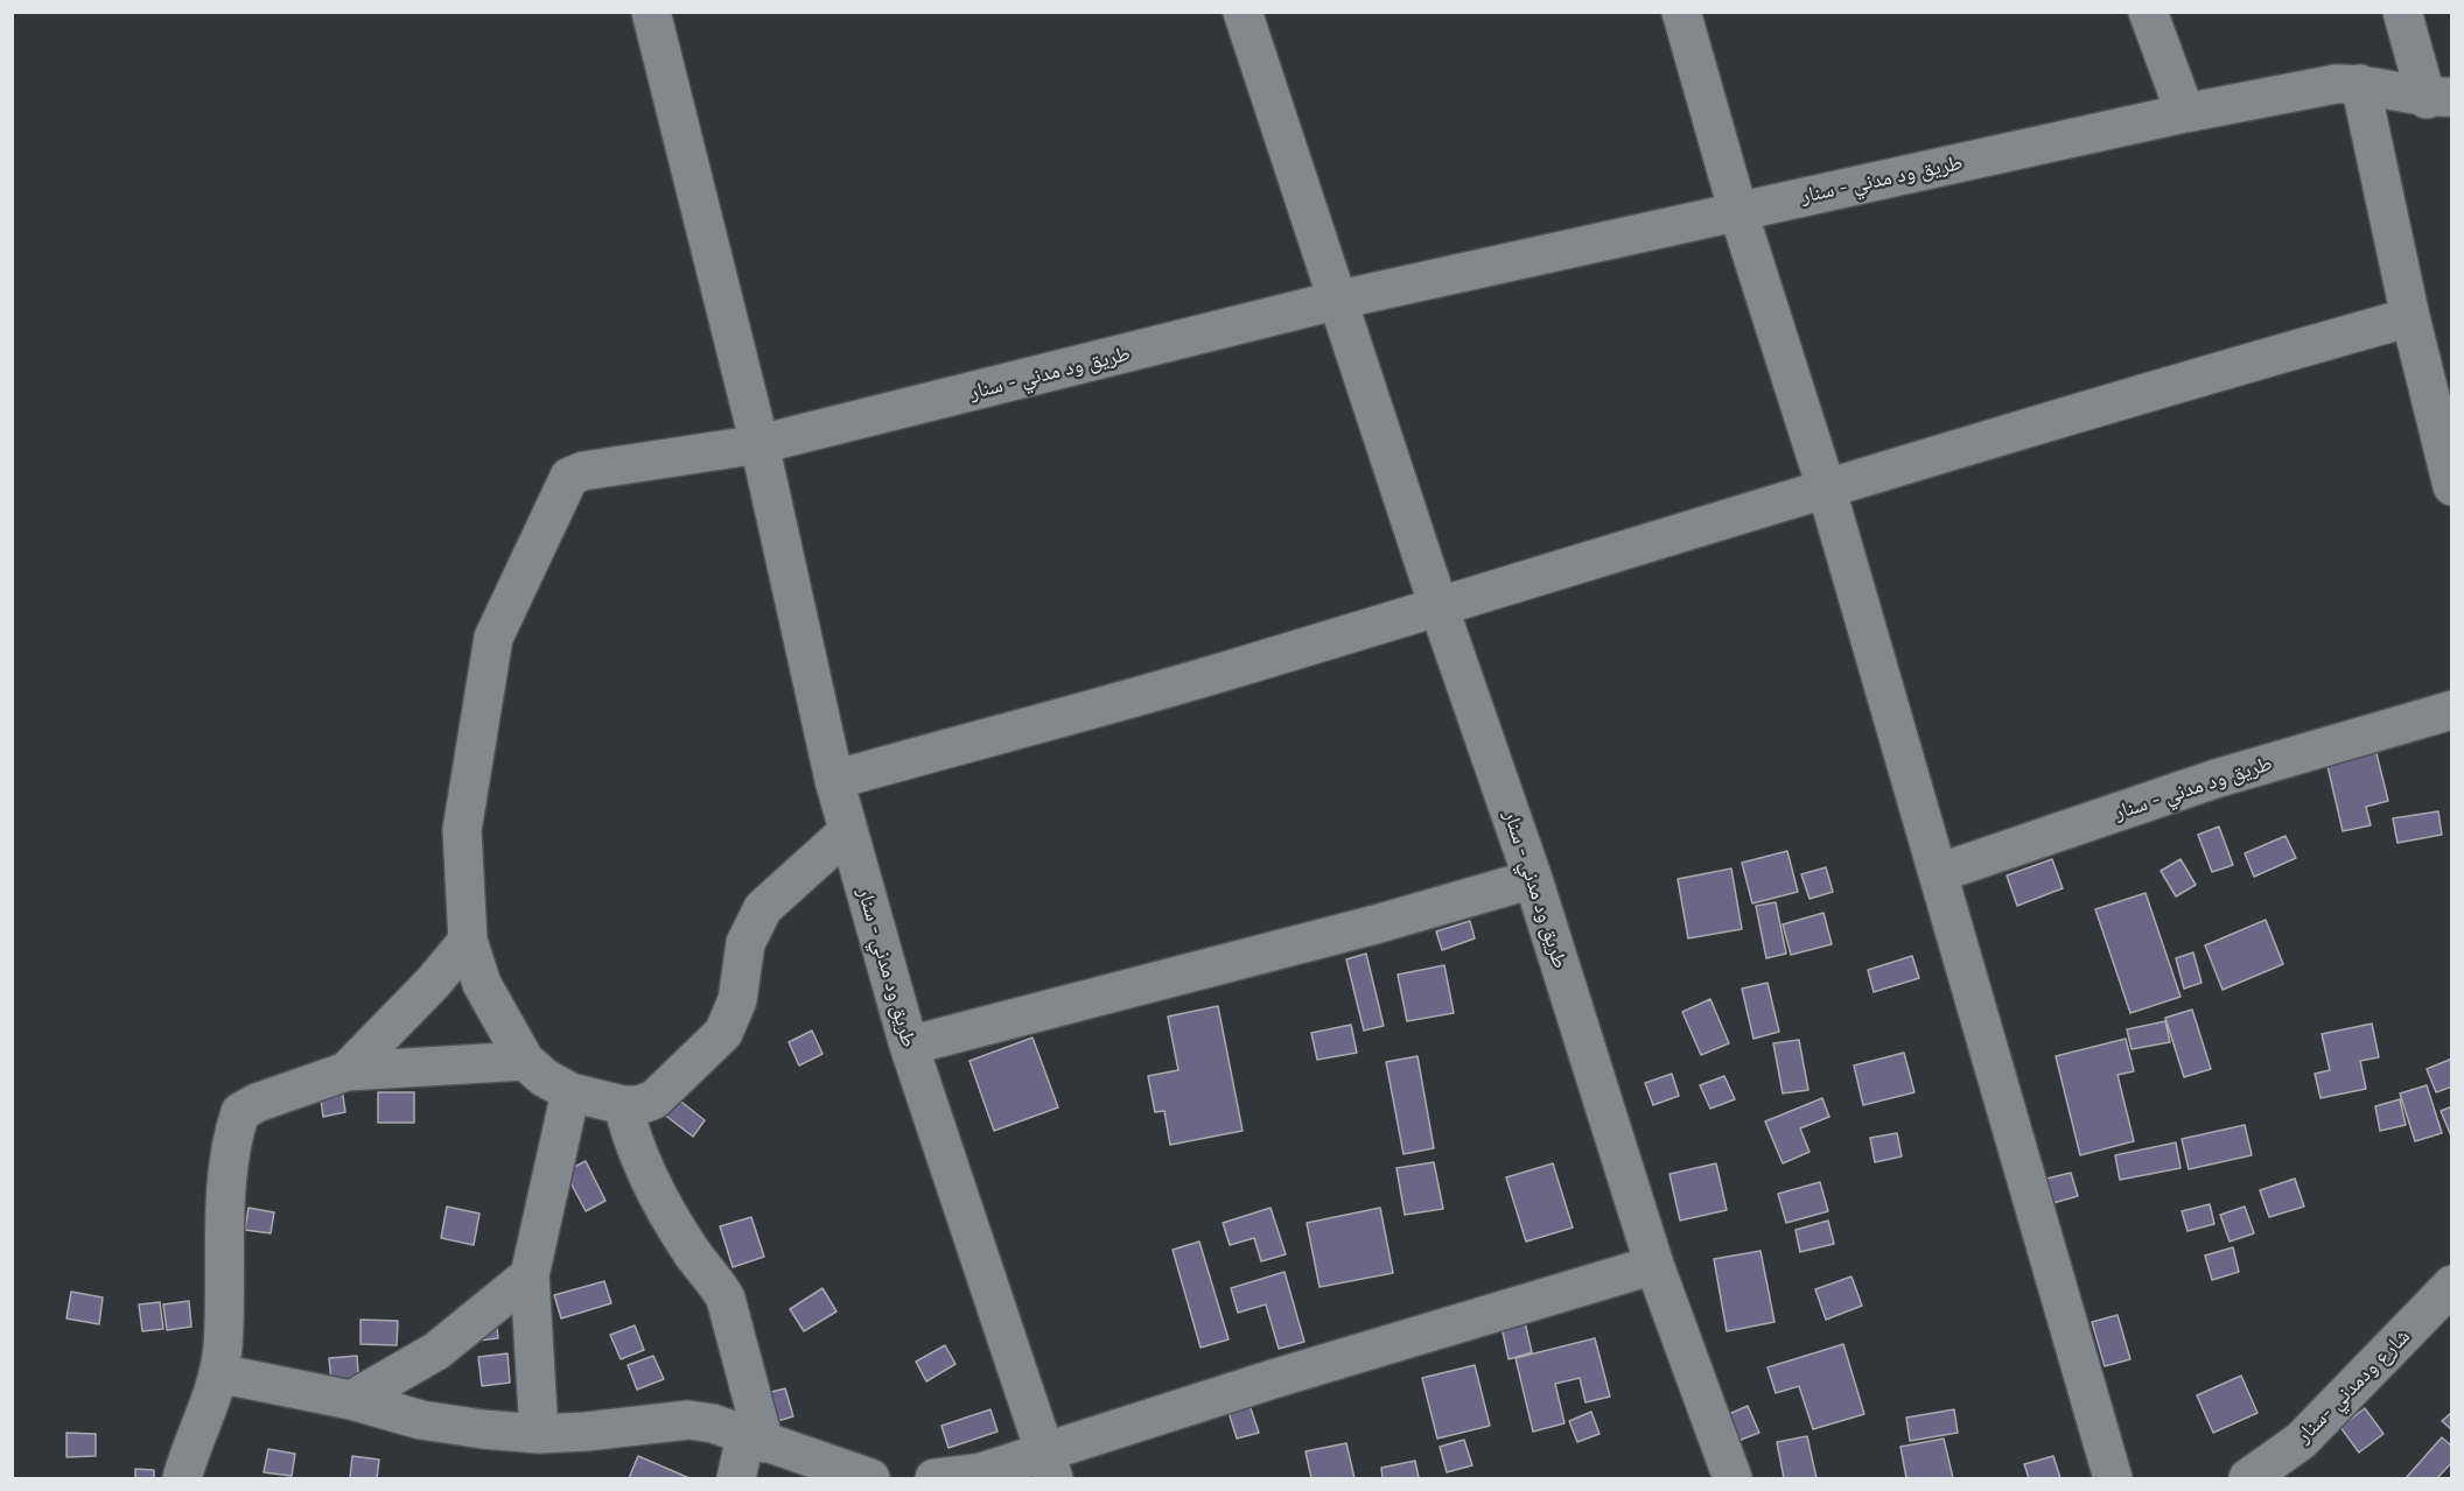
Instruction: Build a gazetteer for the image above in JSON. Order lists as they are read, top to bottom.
{
  "streets": {
    "street": ["طريق ود مدني - سنار", "شارع ودمدني -سنار"]
  }
}
